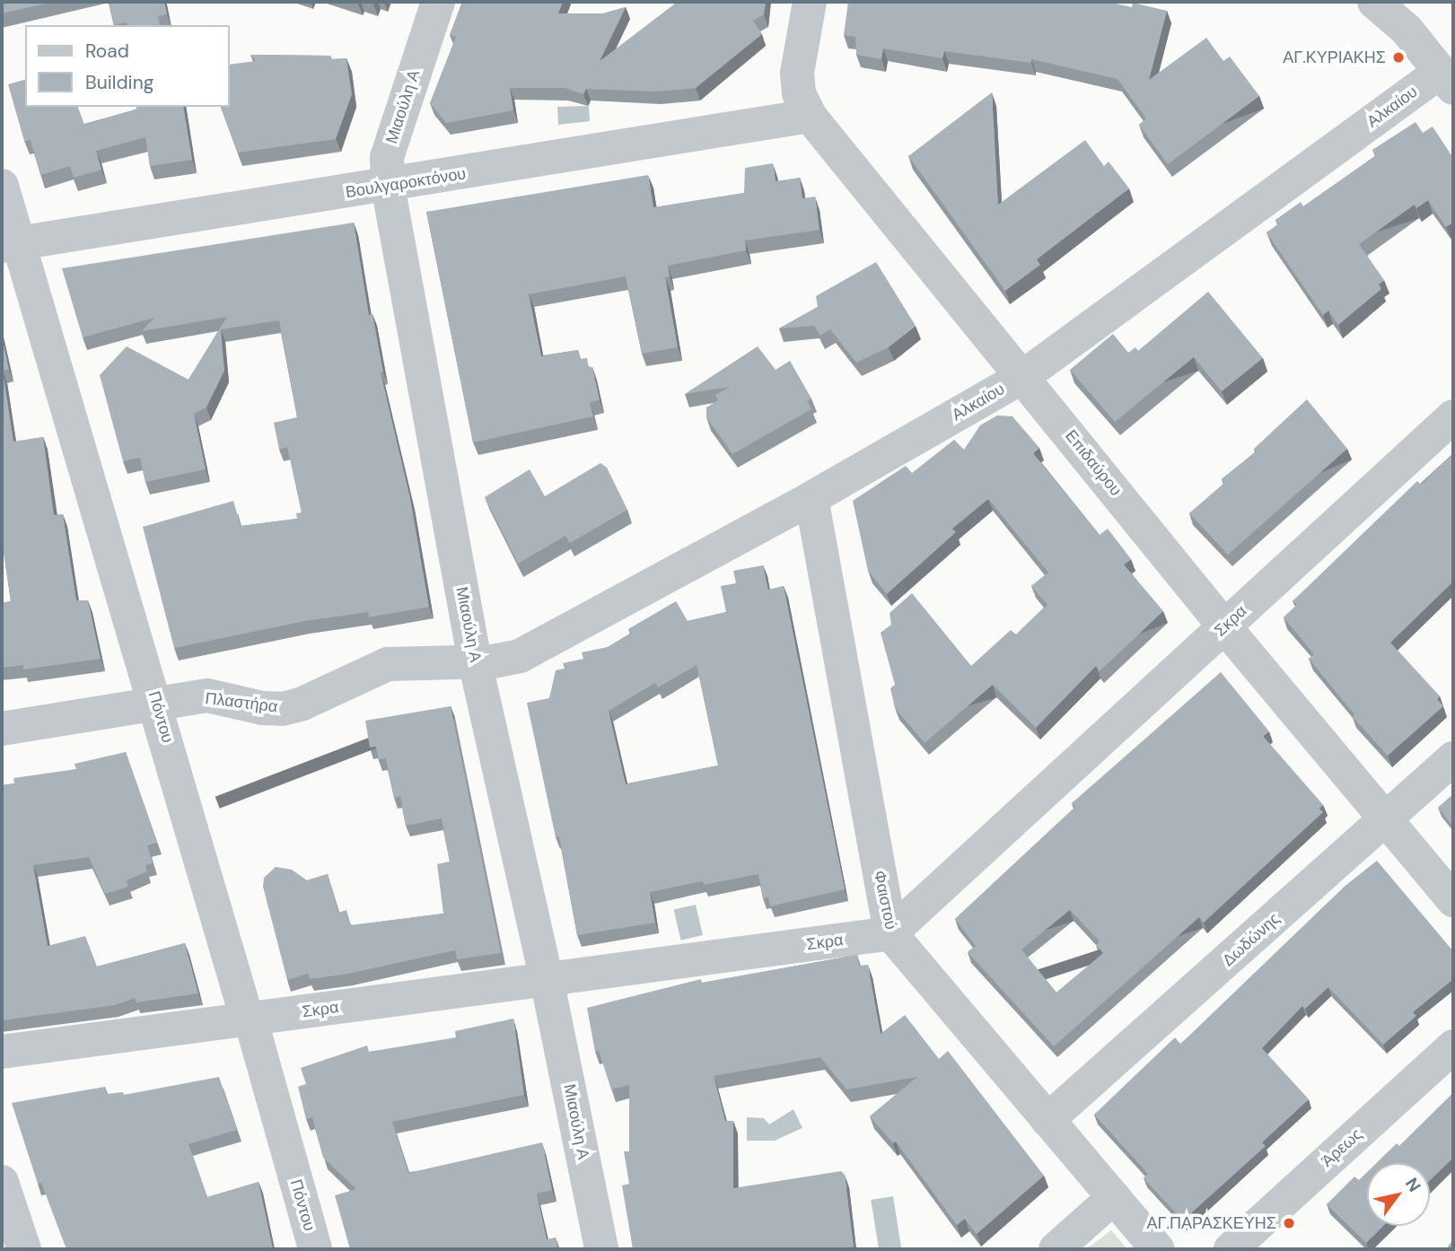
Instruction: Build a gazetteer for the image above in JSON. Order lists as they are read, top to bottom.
{
  "streets": {
    "street": [
      "Μιαούλη Α",
      "Αλκαίου",
      "Βουλγαροκτόνου",
      "Επιδαύρου",
      "Σκρα",
      "Πλαστήρα",
      "Πόντου",
      "Φαιστού",
      "Δωδώνης",
      "Άρεως"
    ]
  },
  "crossings": [
    ["Μιαούλη Α", "Αλκαίου"],
    ["Μιαούλη Α", "Βουλγαροκτόνου"],
    ["Μιαούλη Α", "Σκρα"],
    ["Μιαούλη Α", "Πλαστήρα"],
    ["Αλκαίου", "Επιδαύρου"],
    ["Αλκαίου", "Πλαστήρα"],
    ["Αλκαίου", "Φαιστού"],
    ["Βουλγαροκτόνου", "Επιδαύρου"],
    ["Βουλγαροκτόνου", "Πόντου"],
    ["Επιδαύρου", "Σκρα"],
    ["Επιδαύρου", "Δωδώνης"],
    ["Σκρα", "Πόντου"],
    ["Σκρα", "Φαιστού"],
    ["Πλαστήρα", "Πόντου"],
    ["Φαιστού", "Δωδώνης"]
  ],
  "places": ["ΑΓ.ΚΥΡΙΑΚΗΣ", "ΑΓ.ΠΑΡΑΣΚΕΥΗΣ"],
  "legend": ["Road", "Building"],
  "north": "top right"
}
